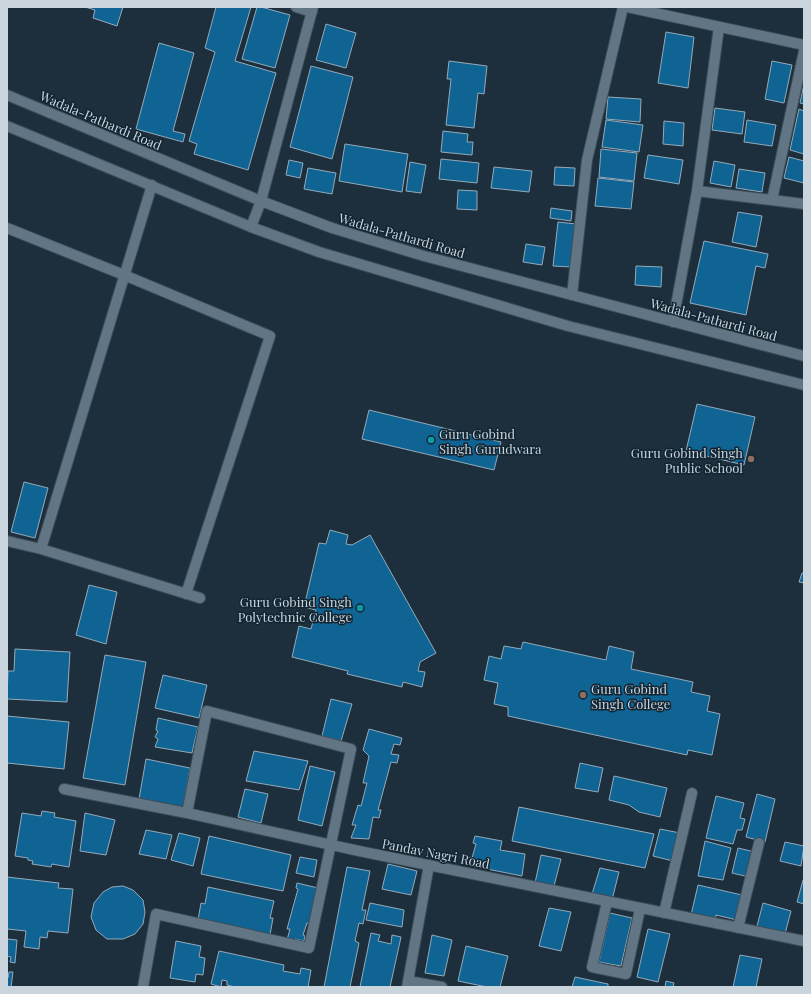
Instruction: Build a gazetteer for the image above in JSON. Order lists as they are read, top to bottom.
{
  "streets": {
    "street": ["Wadala-Pathardi Road", "Pandav Nagri Road"]
  },
  "places": [
    "Guru Gobind Singh Gurudwara",
    "Guru Gobind Singh Public School",
    "Guru Gobind Singh Polytechnic College",
    "Guru Gobind Singh College"
  ]
}
